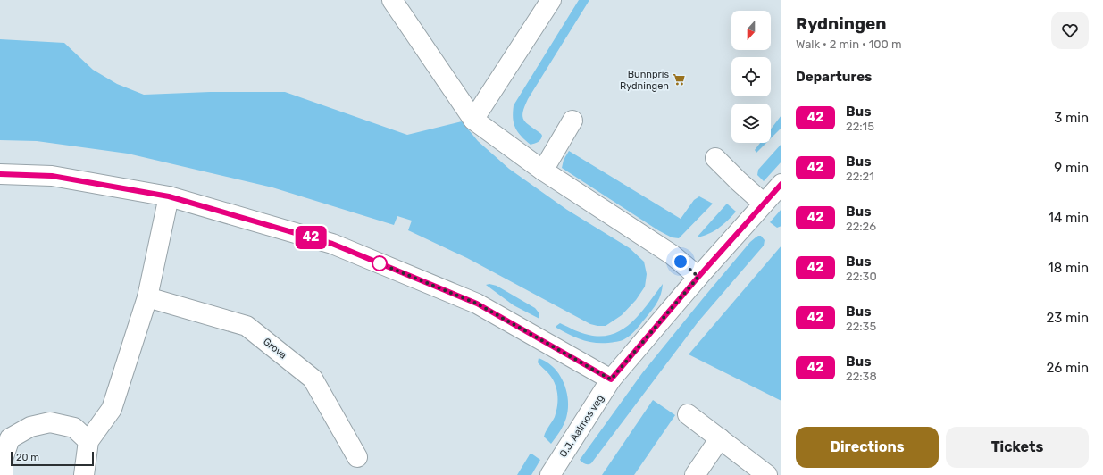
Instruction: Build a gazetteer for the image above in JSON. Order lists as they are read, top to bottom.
{
  "streets": {
    "street": ["Grova", "O.J. Aalmos veg"]
  },
  "places": {
    "supermarket": ["Bunnpris Rydningen"]
  },
  "lines": ["bus line 42"],
  "scale_bar": "20 m",
  "north": "bottom",
  "page": {
    "on_map": "42",
    "heading": [
      ["Rydningen", "Walk · 2 min · 100 m"],
      "Departures"
    ],
    "list": [
      {
        "mark": "42",
        "name": "Bus",
        "note": "22:15",
        "value": "3 min"
      },
      {
        "mark": "42",
        "name": "Bus",
        "note": "22:21",
        "value": "9 min"
      },
      {
        "mark": "42",
        "name": "Bus",
        "note": "22:26",
        "value": "14 min"
      },
      {
        "mark": "42",
        "name": "Bus",
        "note": "22:30",
        "value": "18 min"
      },
      {
        "mark": "42",
        "name": "Bus",
        "note": "22:35",
        "value": "23 min"
      },
      {
        "mark": "42",
        "name": "Bus",
        "note": "22:38",
        "value": "26 min"
      }
    ],
    "buttons": ["Directions", "Tickets"],
    "scale": "20 m"
  }
}
